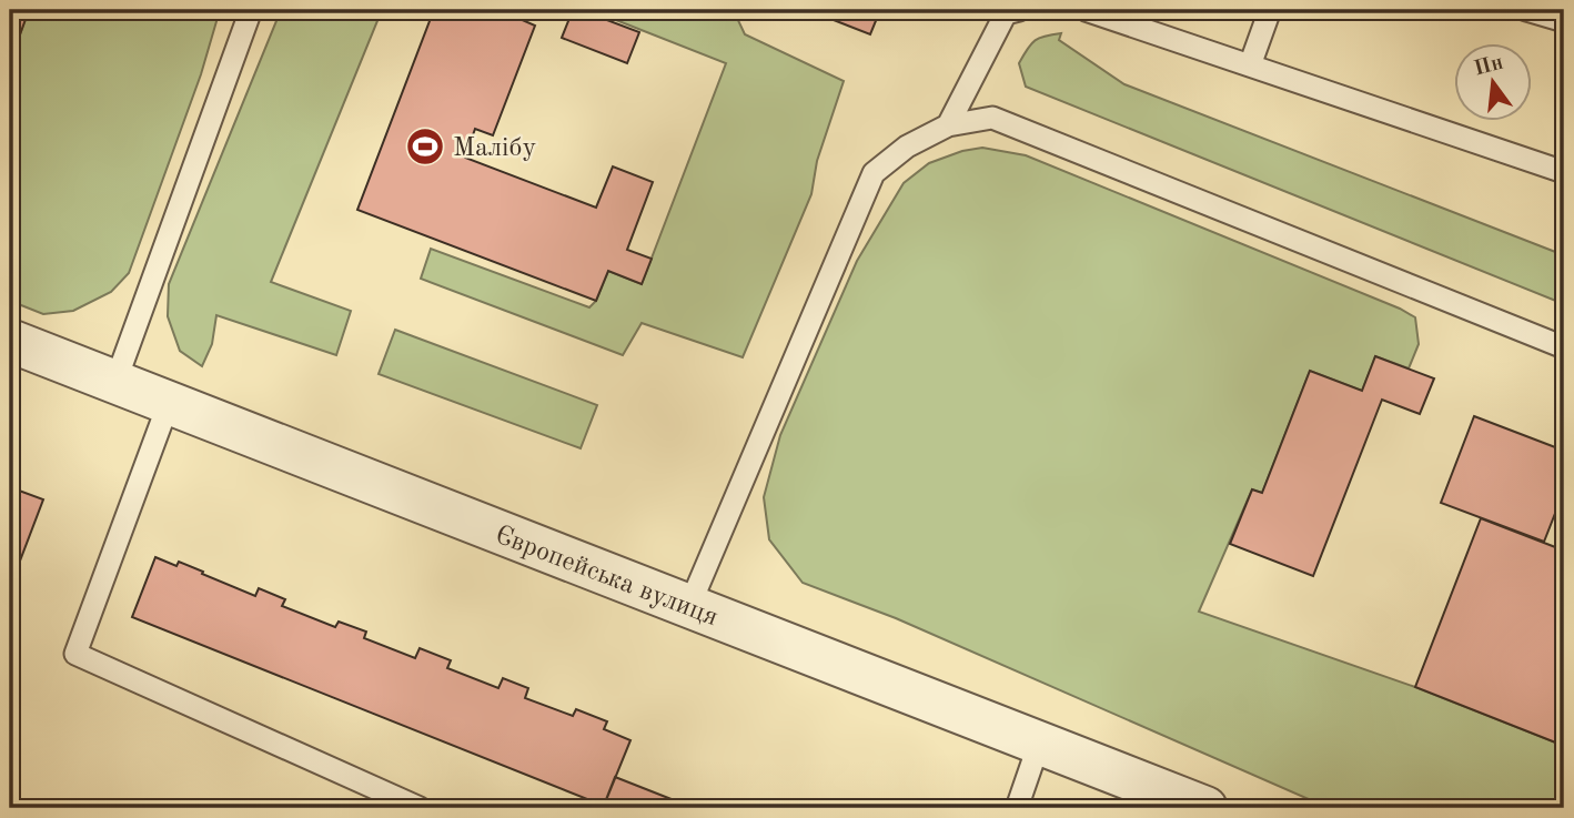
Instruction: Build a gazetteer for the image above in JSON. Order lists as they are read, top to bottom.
{
  "streets": {
    "street": ["Європейська вулиця"]
  },
  "places": {
    "sports": ["Малібу"]
  },
  "north": "top"
}
